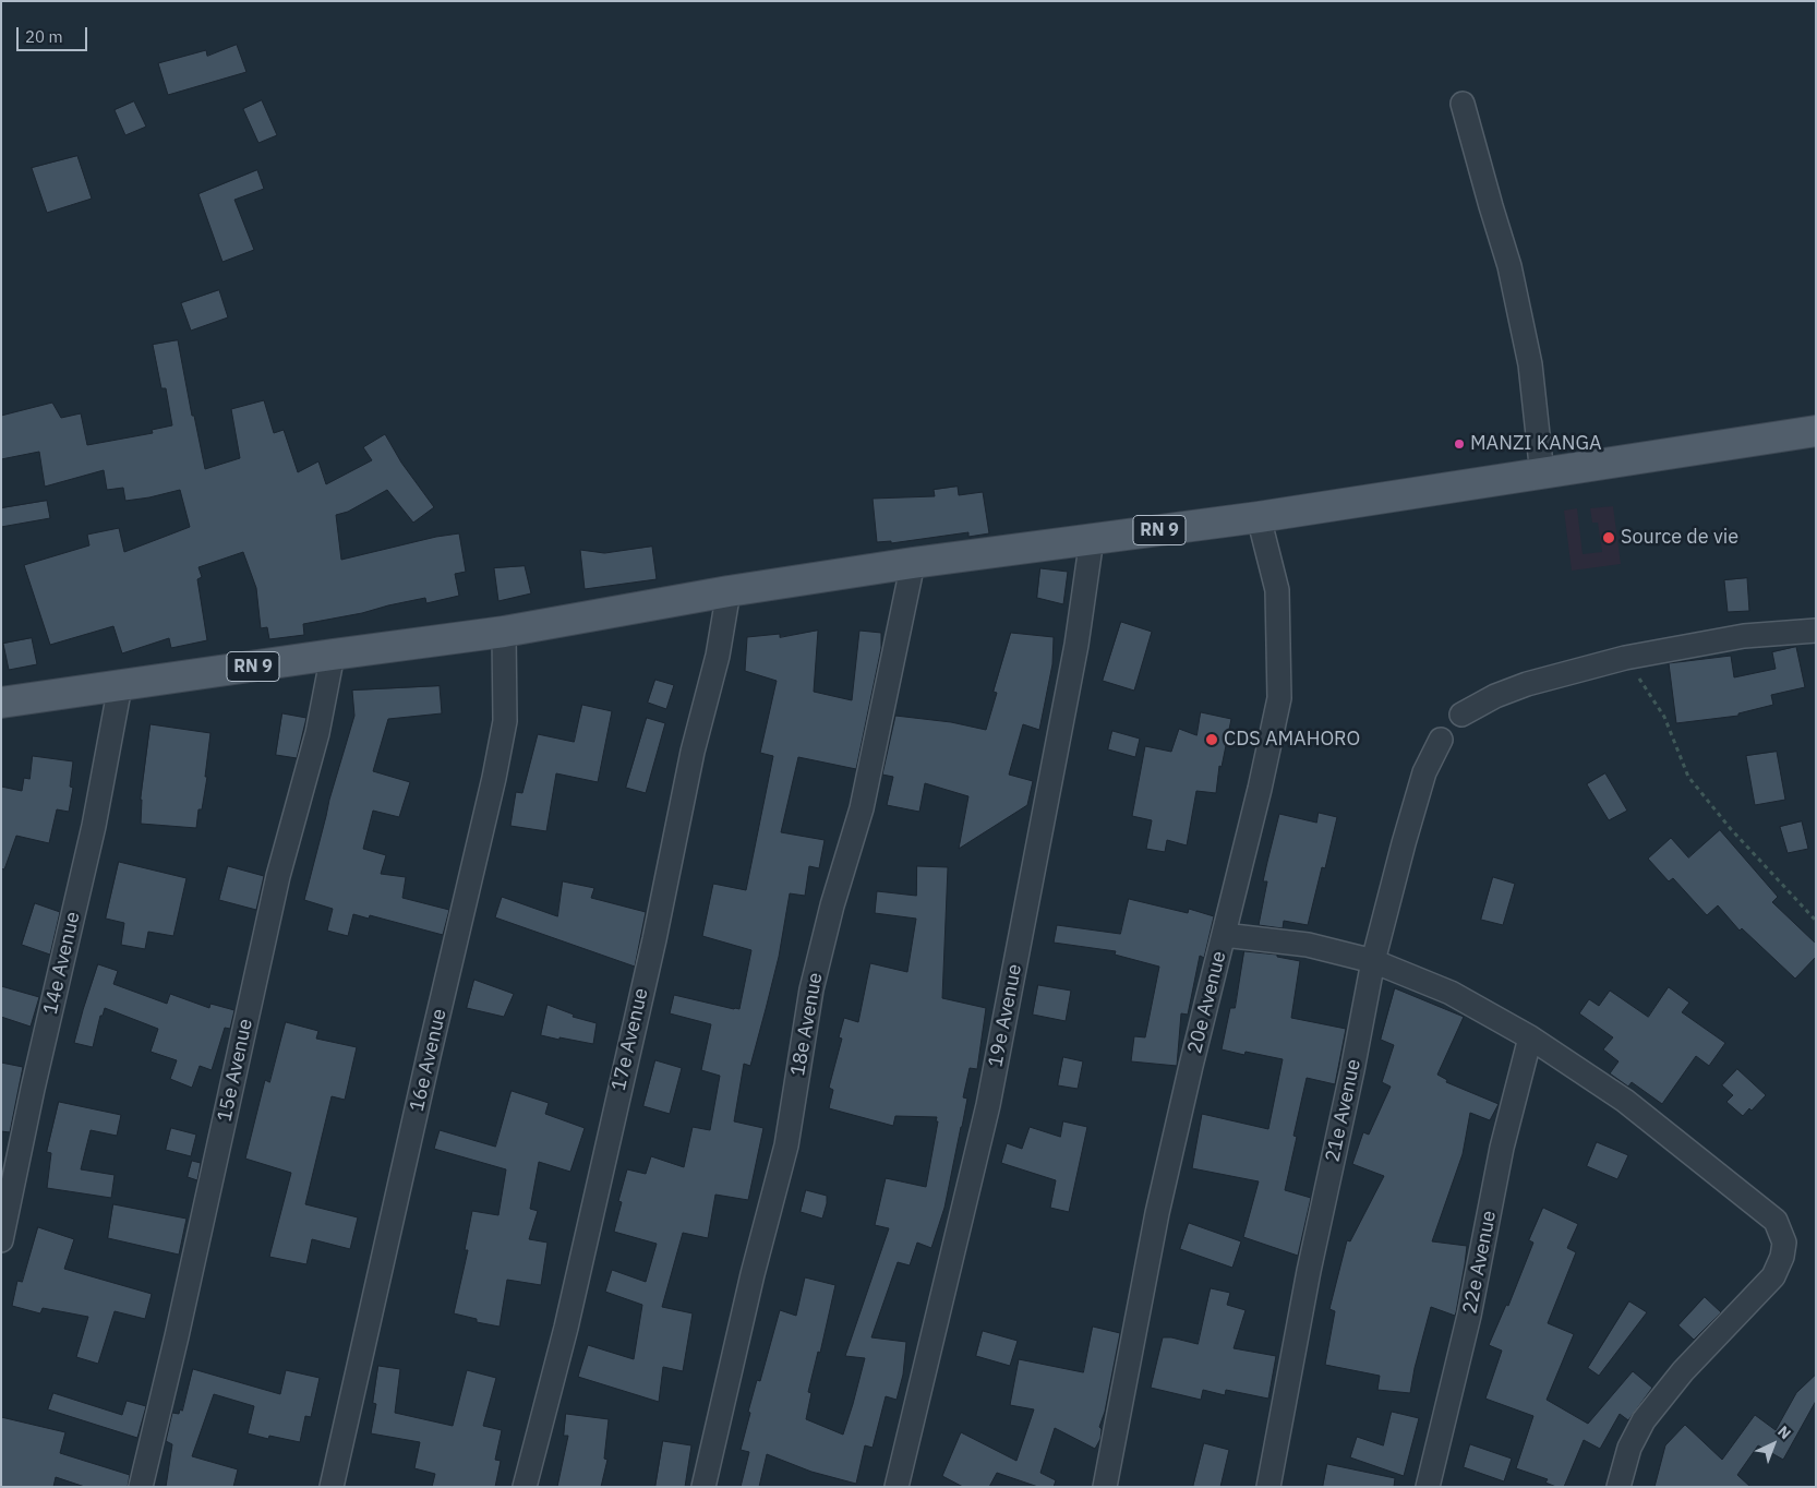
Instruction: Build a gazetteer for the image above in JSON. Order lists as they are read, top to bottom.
{
  "streets": {
    "main road": ["RN 9"],
    "street": [
      "14e Avenue",
      "20e Avenue",
      "19e Avenue",
      "18e Avenue",
      "17e Avenue",
      "16e Avenue",
      "15e Avenue",
      "21e Avenue",
      "22e Avenue"
    ]
  },
  "crossings": [
    ["RN 9", "14e Avenue"],
    ["RN 9", "20e Avenue"],
    ["RN 9", "19e Avenue"],
    ["RN 9", "18e Avenue"],
    ["RN 9", "17e Avenue"],
    ["RN 9", "16e Avenue"],
    ["RN 9", "15e Avenue"]
  ],
  "places": ["MANZI KANGA", "Source de vie", "CDS AMAHORO"],
  "scale_bar": "20 m",
  "north": "top right"
}
